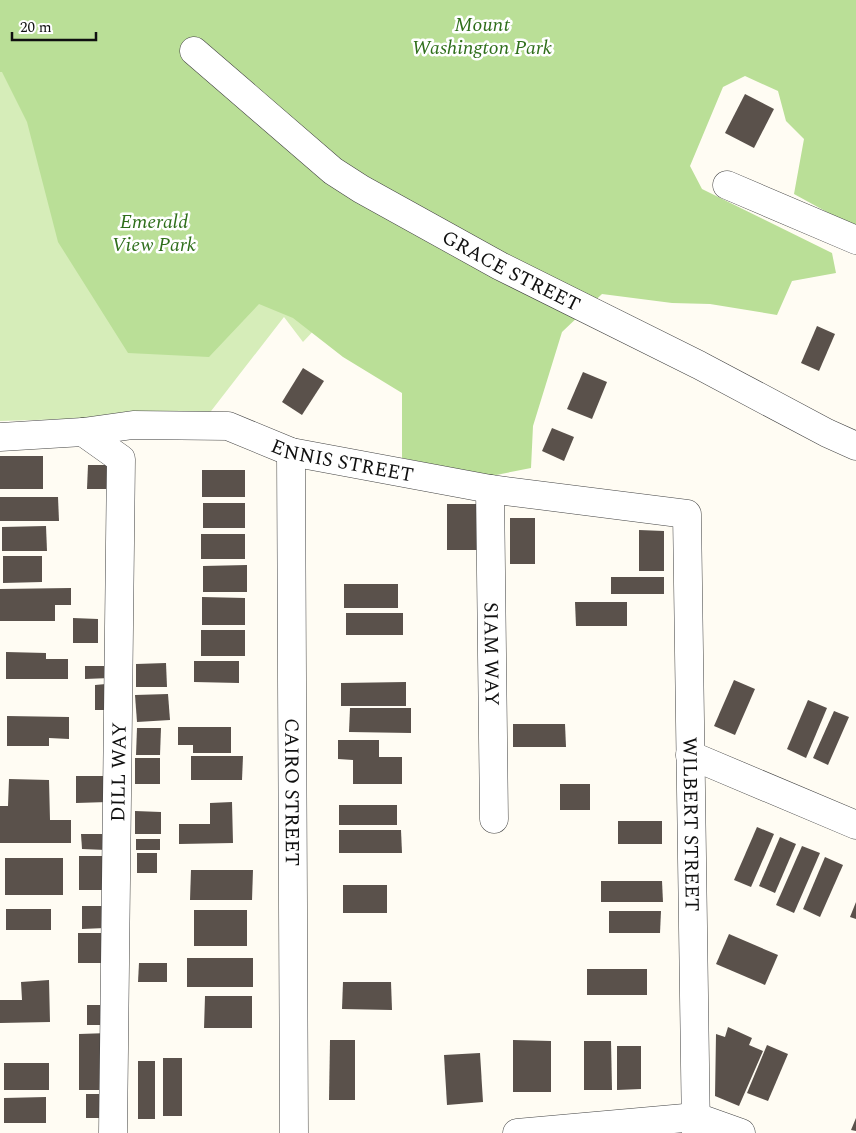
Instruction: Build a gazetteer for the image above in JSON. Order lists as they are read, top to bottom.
{
  "streets": {
    "street": [
      "GRACE STREET",
      "ENNIS STREET",
      "SIAM WAY",
      "DILL WAY",
      "CAIRO STREET",
      "WILBERT STREET"
    ]
  },
  "crossings": [
    ["ENNIS STREET", "SIAM WAY"],
    ["ENNIS STREET", "DILL WAY"],
    ["ENNIS STREET", "CAIRO STREET"],
    ["ENNIS STREET", "WILBERT STREET"]
  ],
  "parks": ["Mount Washington Park", "Emerald View Park"],
  "scale_bar": "20 m"
}
